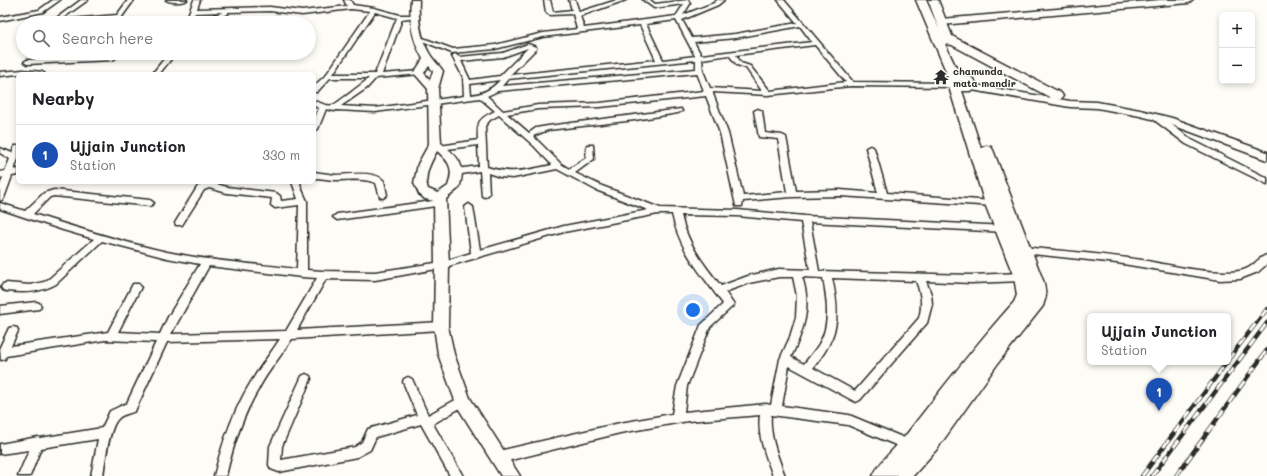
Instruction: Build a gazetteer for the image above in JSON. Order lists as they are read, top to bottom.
{
  "places": {
    "temple": ["chamunda mata mandir"]
  },
  "page": {
    "map_buttons": ["+", "−"],
    "search": "Search here",
    "heading": "Nearby",
    "list": [
      {
        "mark": "1",
        "name": "Ujjain Junction",
        "note": "Station",
        "value": "330 m"
      }
    ],
    "popup": ["Ujjain Junction", "Station"],
    "pins": "1"
  }
}
